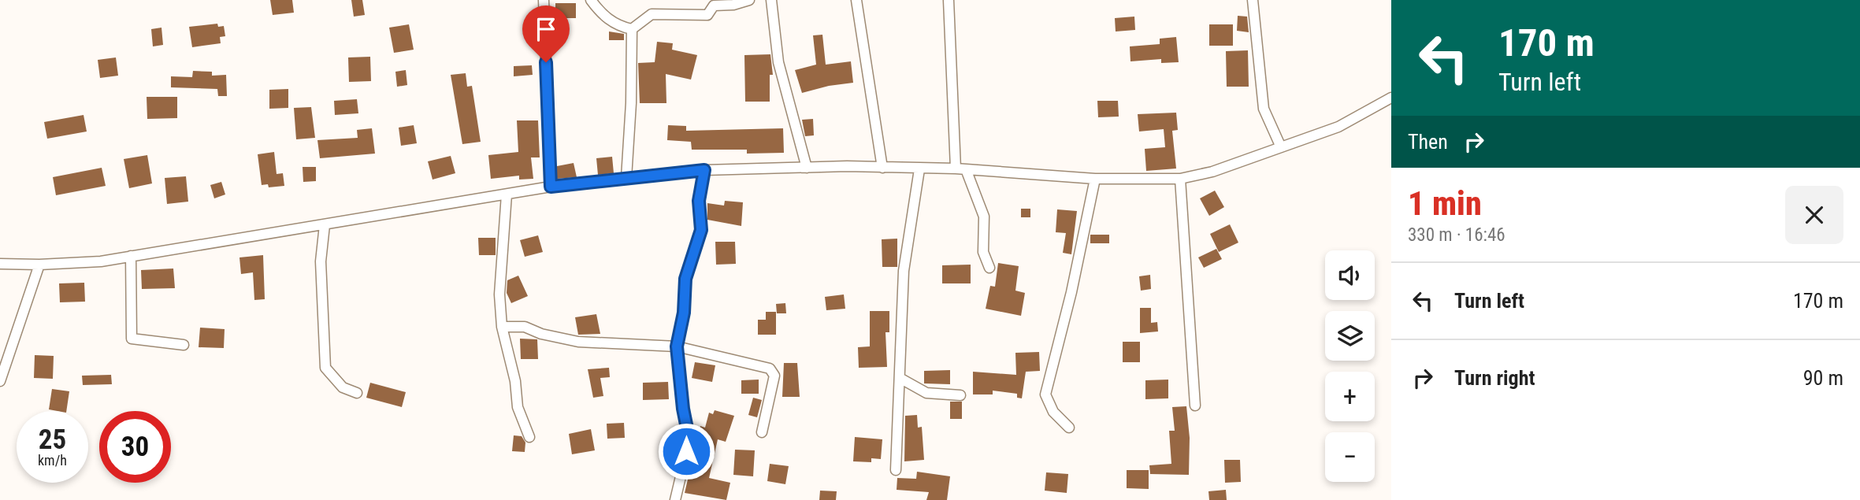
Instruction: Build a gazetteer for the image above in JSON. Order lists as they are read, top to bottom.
{
  "page": {
    "turn": ["170 m", "Turn left"],
    "then": "Then",
    "heading": ["1 min", "330 m · 16:46"],
    "map_buttons": ["+", "−"],
    "list": [
      {
        "name": "Turn left",
        "value": "170 m"
      },
      {
        "name": "Turn right",
        "value": "90 m"
      }
    ],
    "speed": "25 km/h",
    "limit": "30"
  }
}
